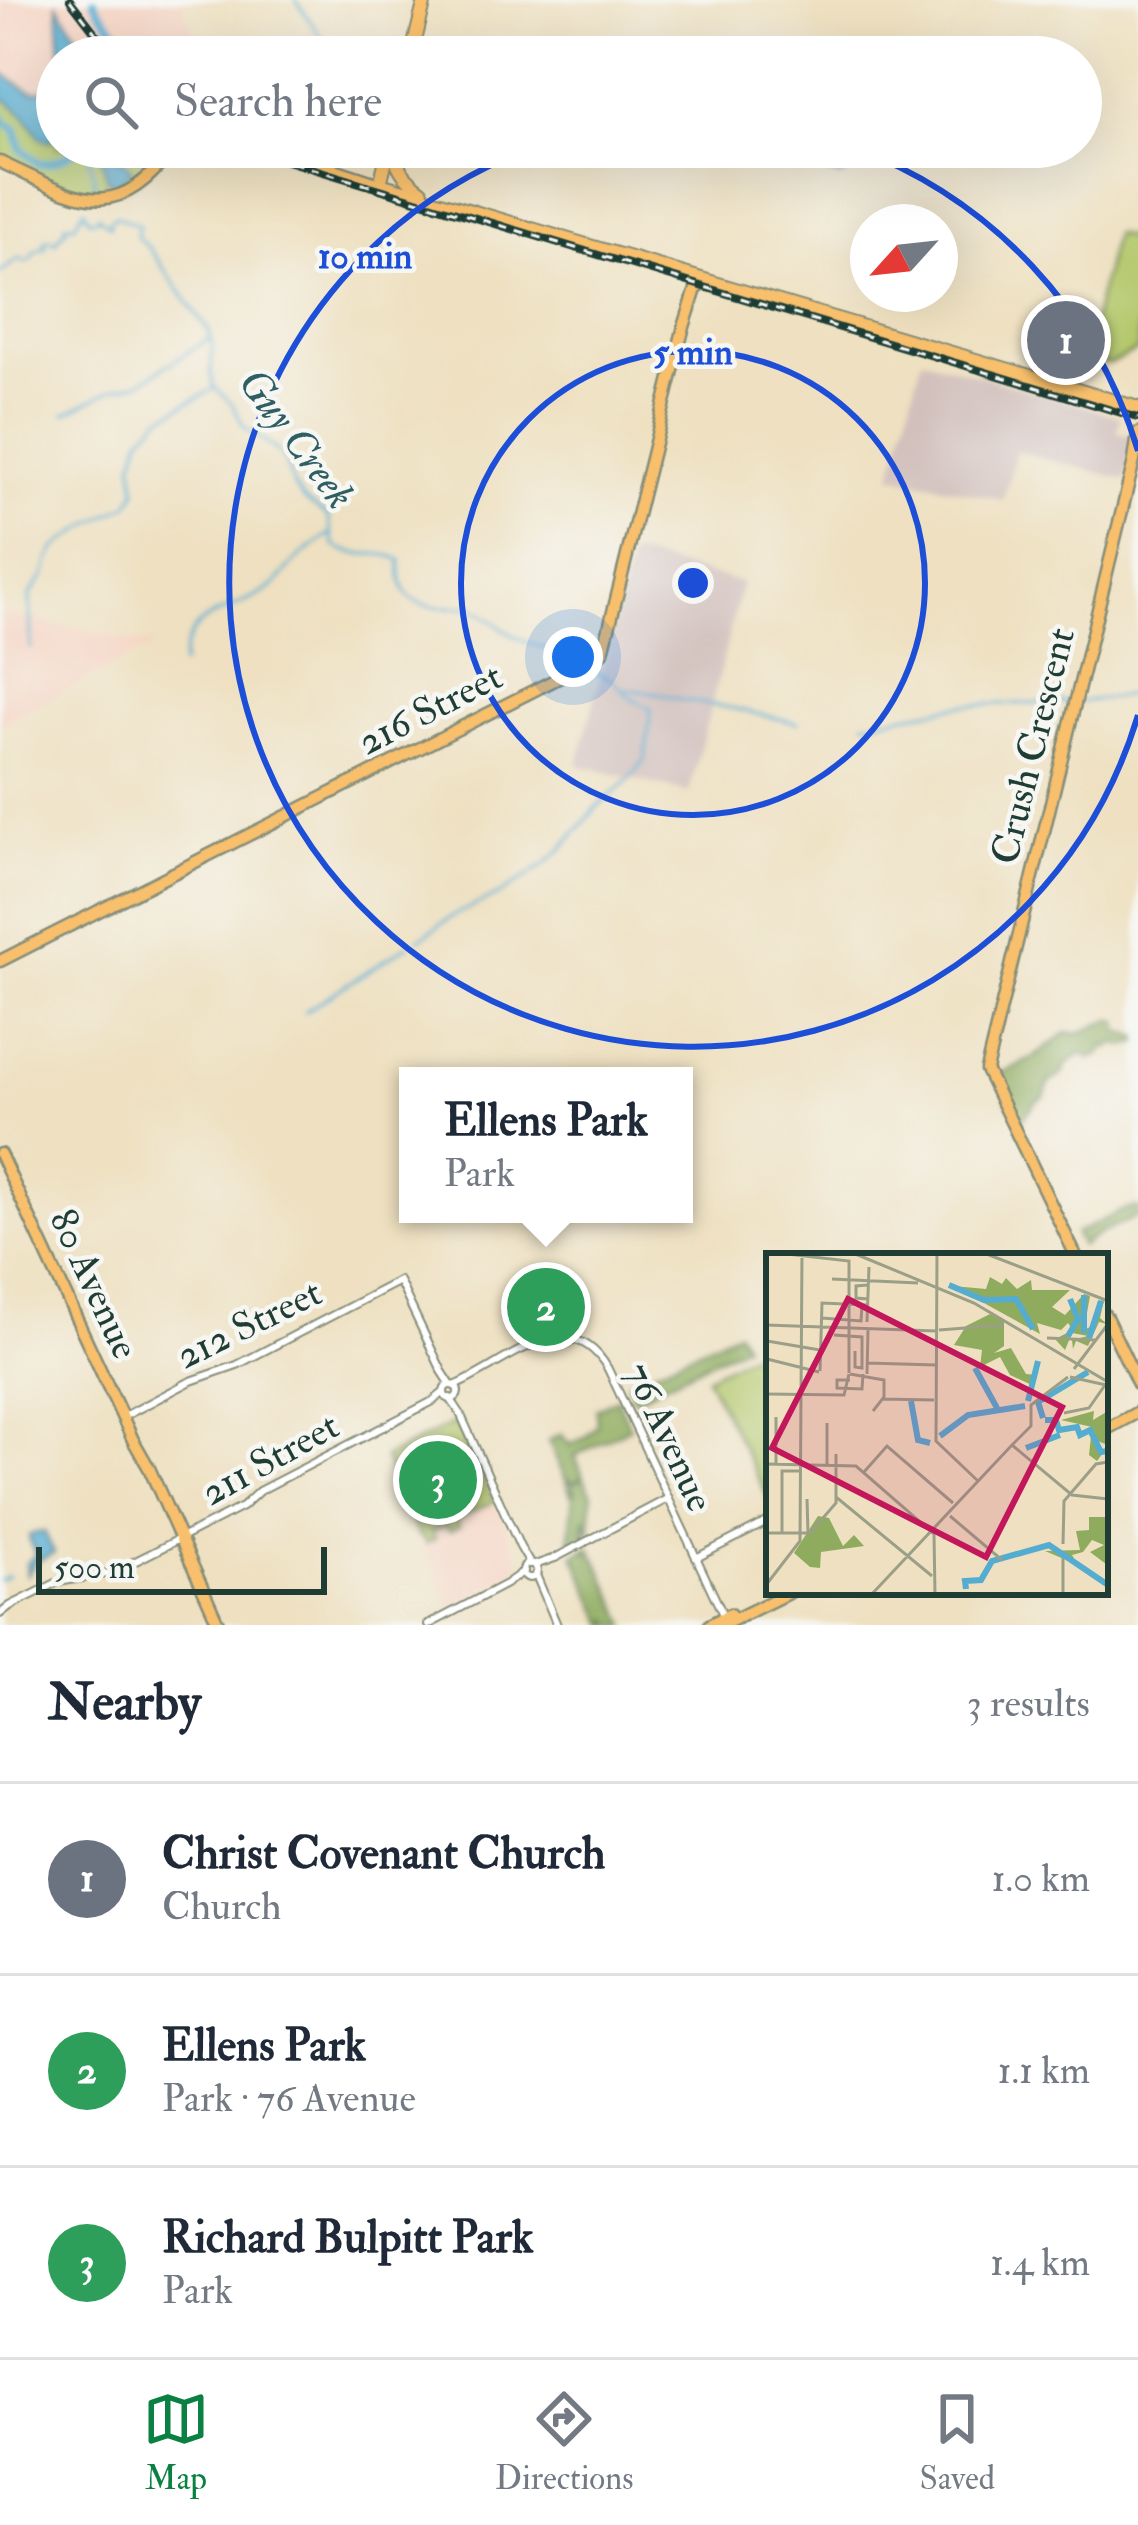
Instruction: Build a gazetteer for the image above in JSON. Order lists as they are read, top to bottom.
{
  "streets": {
    "main road": ["216 Street", "Crush Crescent", "80 Avenue"],
    "street": ["212 Street", "76 Avenue", "211 Street"]
  },
  "crossings": [
    ["80 Avenue", "212 Street"],
    ["80 Avenue", "211 Street"],
    ["212 Street", "211 Street"],
    ["76 Avenue", "211 Street"]
  ],
  "water": ["Guy Creek"],
  "scale_bar": "500 m",
  "north": "bottom left",
  "page": {
    "search": "Search here",
    "pins": ["1", "2", "3"],
    "popup": ["Ellens Park", "Park"],
    "scale": "500 m",
    "heading": ["Nearby", "3 results"],
    "list": [
      {
        "mark": "1",
        "name": "Christ Covenant Church",
        "note": "Church",
        "value": "1.0 km"
      },
      {
        "mark": "2",
        "name": "Ellens Park",
        "note": "Park · 76 Avenue",
        "value": "1.1 km"
      },
      {
        "mark": "3",
        "name": "Richard Bulpitt Park",
        "note": "Park",
        "value": "1.4 km"
      }
    ],
    "nav": ["Map", "Directions", "Saved"]
  },
  "rings": ["10 min", "5 min"]
}
